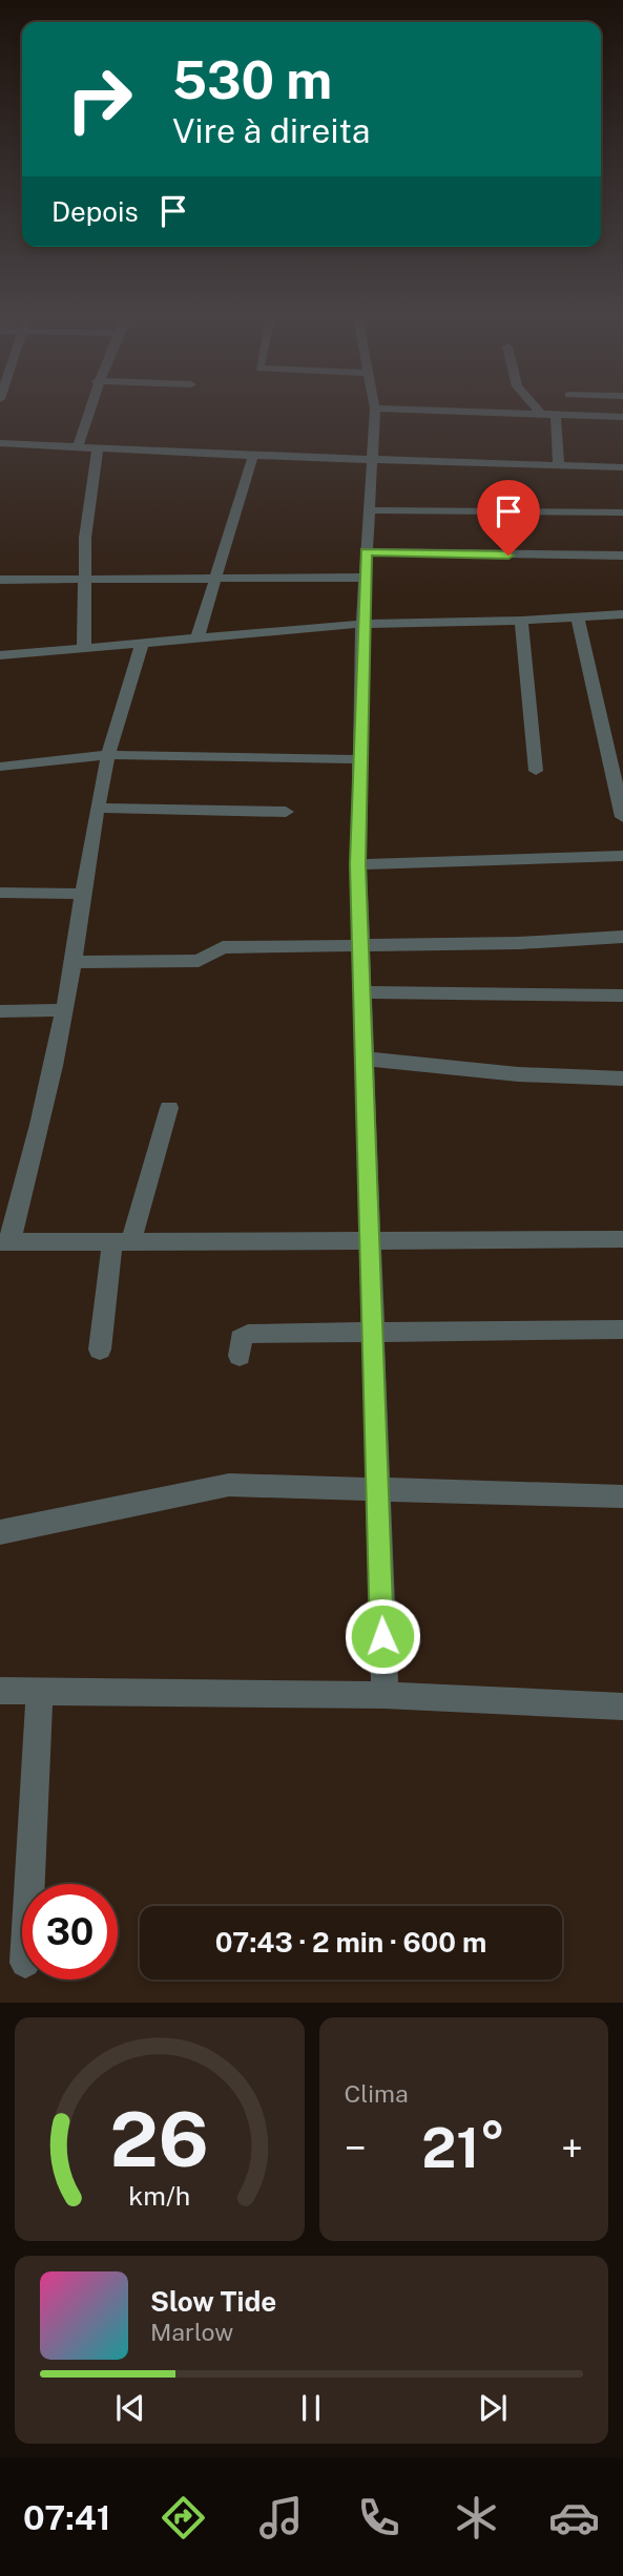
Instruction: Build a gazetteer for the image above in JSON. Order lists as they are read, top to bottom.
{
  "page": {
    "turn": ["530 m", "Vire à direita"],
    "then": "Depois",
    "limit": "30",
    "trip": "07:43 · 2 min · 600 m",
    "tile": "Clima",
    "heat": ["−", "21°", "+"],
    "song": ["Slow Tide", "Marlow"],
    "tabs": "07:41",
    "gauge": ["26", "km/h"]
  }
}
